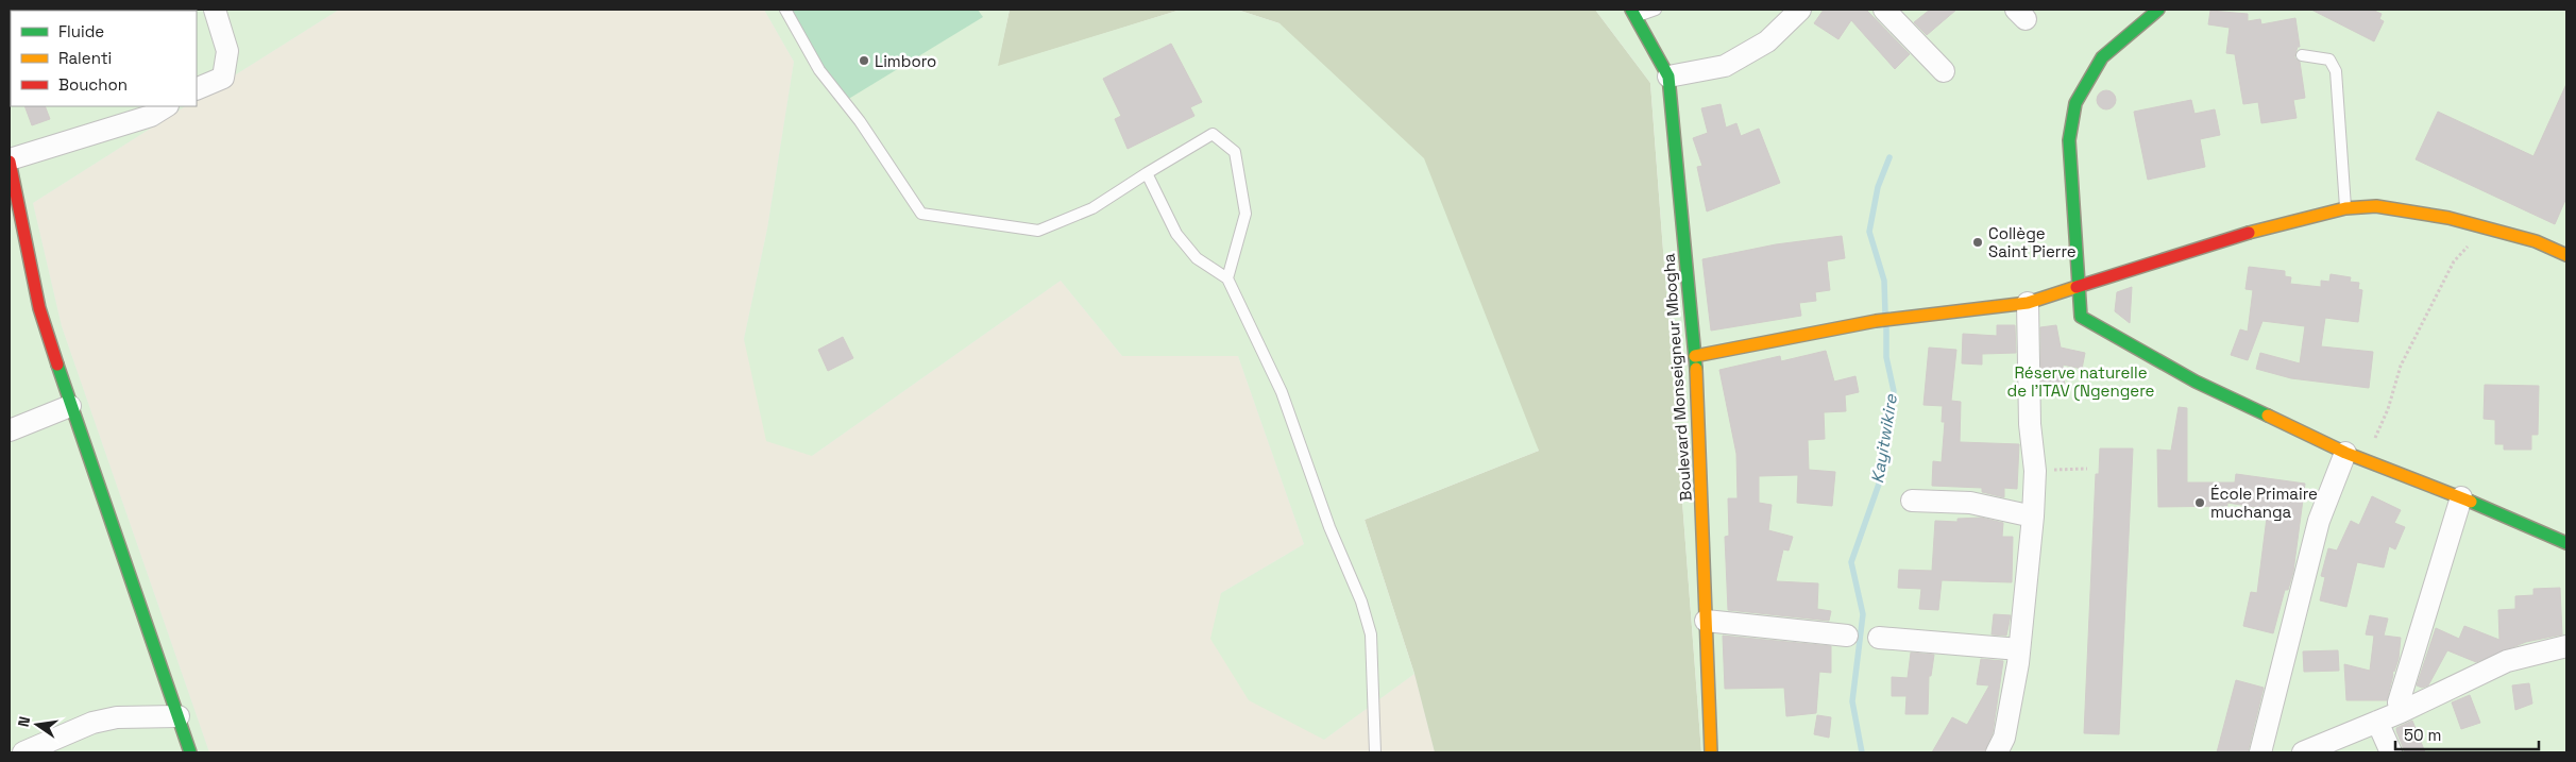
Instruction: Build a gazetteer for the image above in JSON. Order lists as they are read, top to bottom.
{
  "streets": {
    "street": ["Boulevard Monseigneur Mbogha"]
  },
  "water": ["Kayitwikire"],
  "parks": ["Réserve naturelle de l'ITAV (Ngengere"],
  "places": ["Limboro", "Collège Saint Pierre", "École Primaire muchanga"],
  "legend": ["Fluide", "Ralenti", "Bouchon"],
  "scale_bar": "50 m",
  "north": "left"
}
